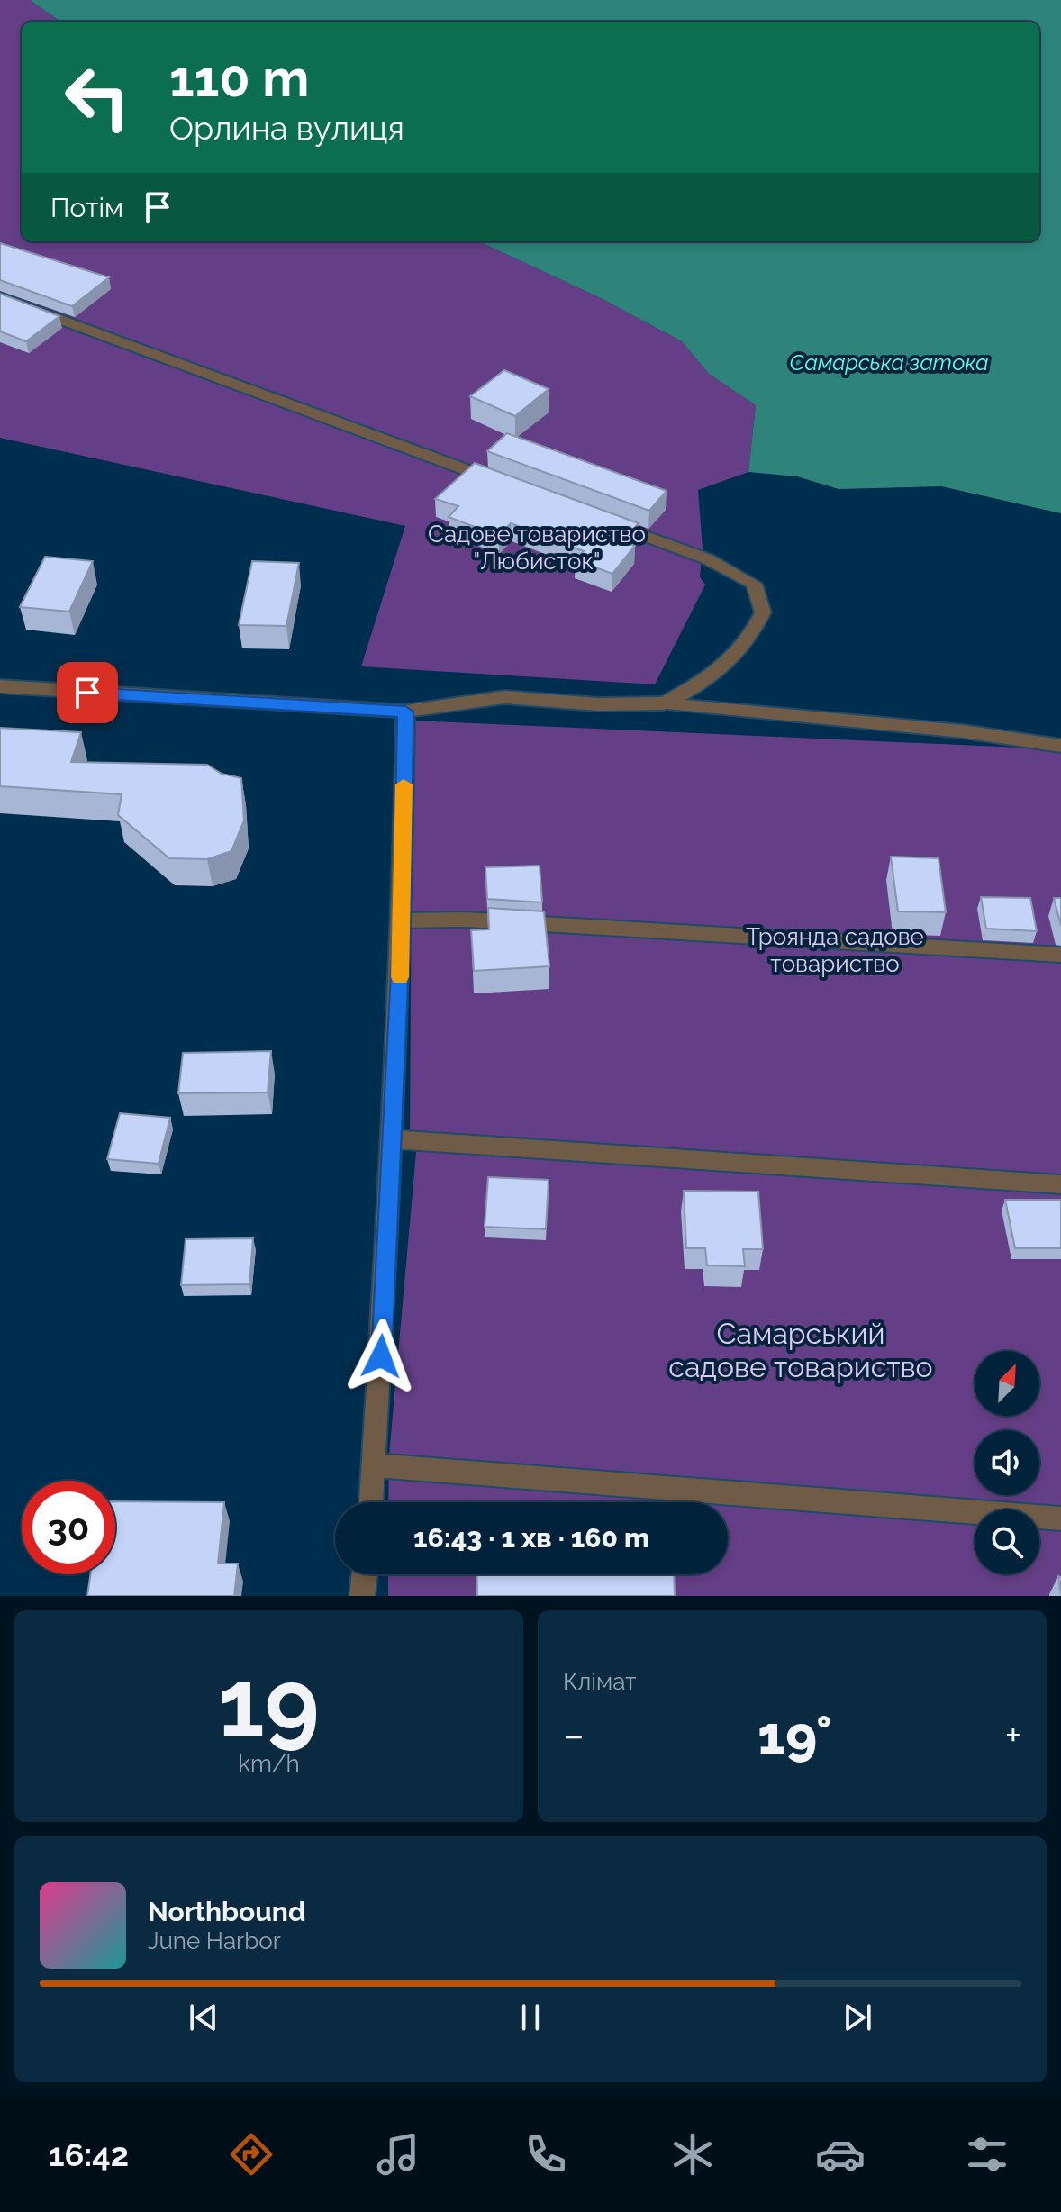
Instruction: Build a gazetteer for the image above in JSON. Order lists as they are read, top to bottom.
{
  "water": ["Самарська затока"],
  "parks": ["Садове товариство \"Любисток\"", "Троянда садове товариство", "Самарський садове товариство"],
  "north": "top right",
  "page": {
    "turn": ["110 m", "Орлина вулиця"],
    "then": "Потім",
    "limit": "30",
    "trip": "16:43 · 1 хв · 160 m",
    "tile": [
      ["19", "km/h"],
      "Клімат"
    ],
    "heat": ["−", "19°", "+"],
    "song": ["Northbound", "June Harbor"],
    "tabs": "16:42"
  }
}
